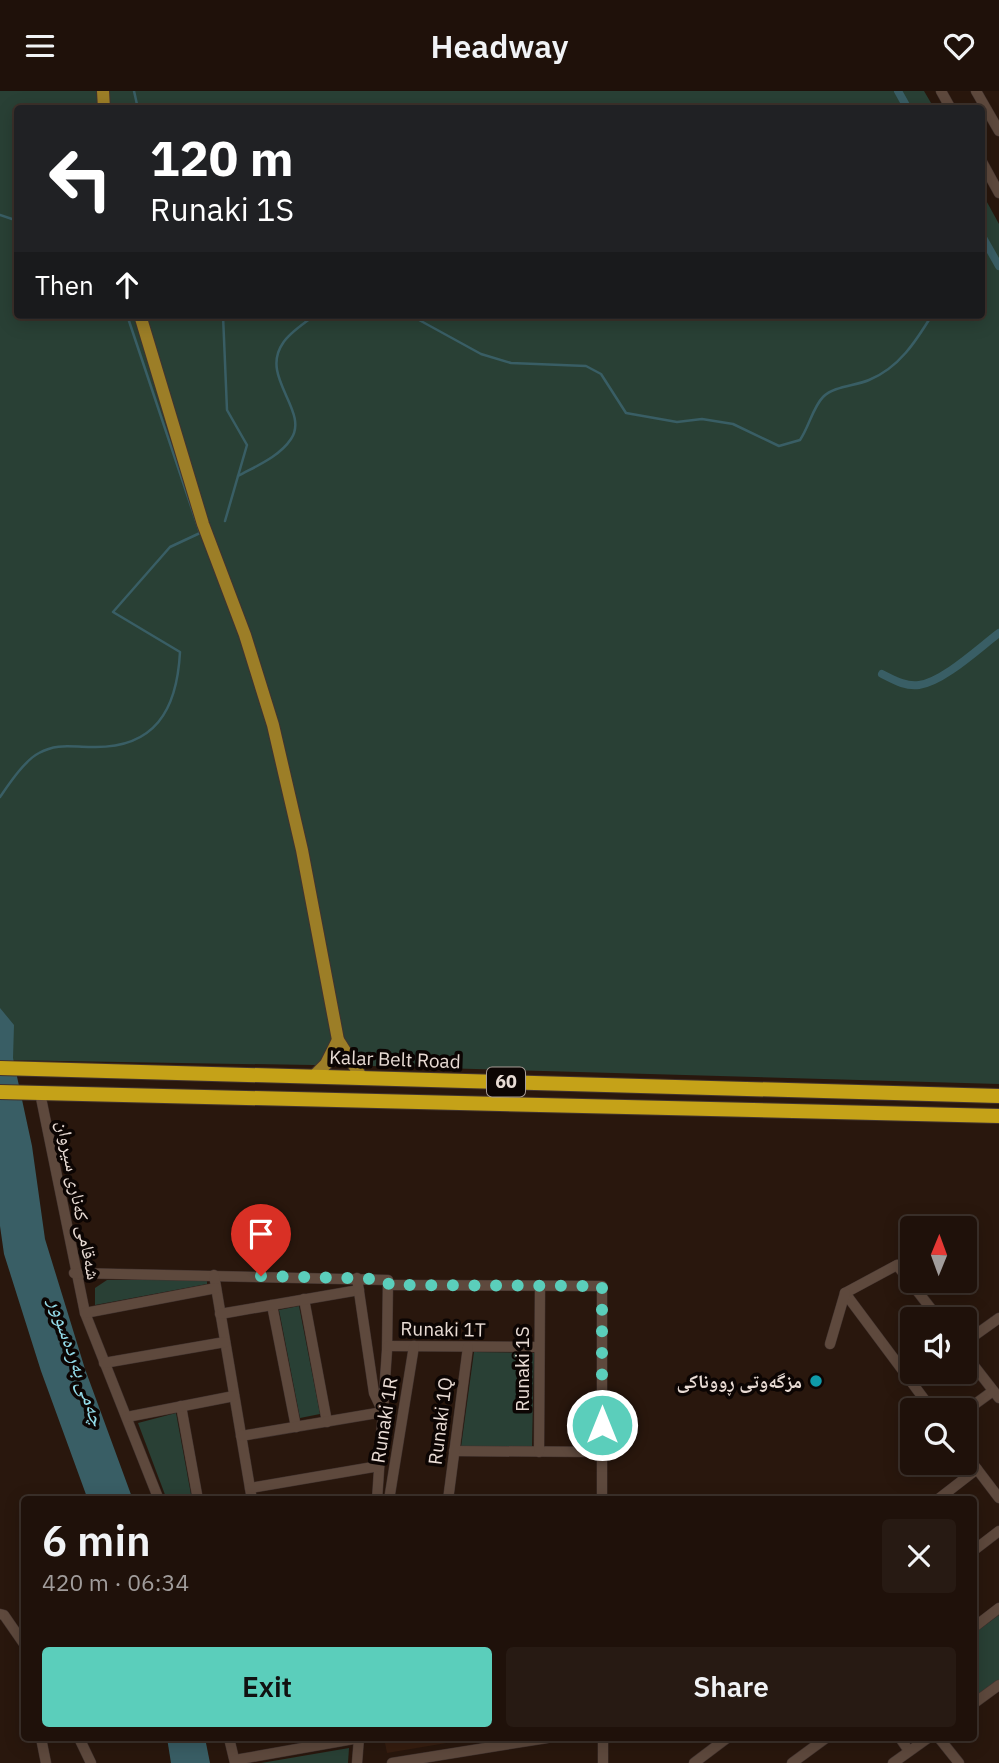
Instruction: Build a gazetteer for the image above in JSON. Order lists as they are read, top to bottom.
{
  "streets": {
    "highway": ["Kalar Belt Road", "60"],
    "street": [
      "شەقامی کەناری سیروان",
      "Runaki 1T",
      "Runaki 1S",
      "Runaki 1R",
      "Runaki 1Q"
    ]
  },
  "crossings": [
    ["60", "شەقامی کەناری سیروان"],
    ["Runaki 1T", "Runaki 1S"],
    ["Runaki 1T", "Runaki 1R"],
    ["Runaki 1T", "Runaki 1Q"]
  ],
  "water": ["چەمی بەردەسوور"],
  "places": ["مزگەوتی ڕووناکی"],
  "north": "top",
  "page": {
    "header": "Headway",
    "turn": ["120 m", "Runaki 1S"],
    "then": "Then",
    "heading": ["6 min", "420 m · 06:34"],
    "buttons": ["Exit", "Share"]
  }
}
